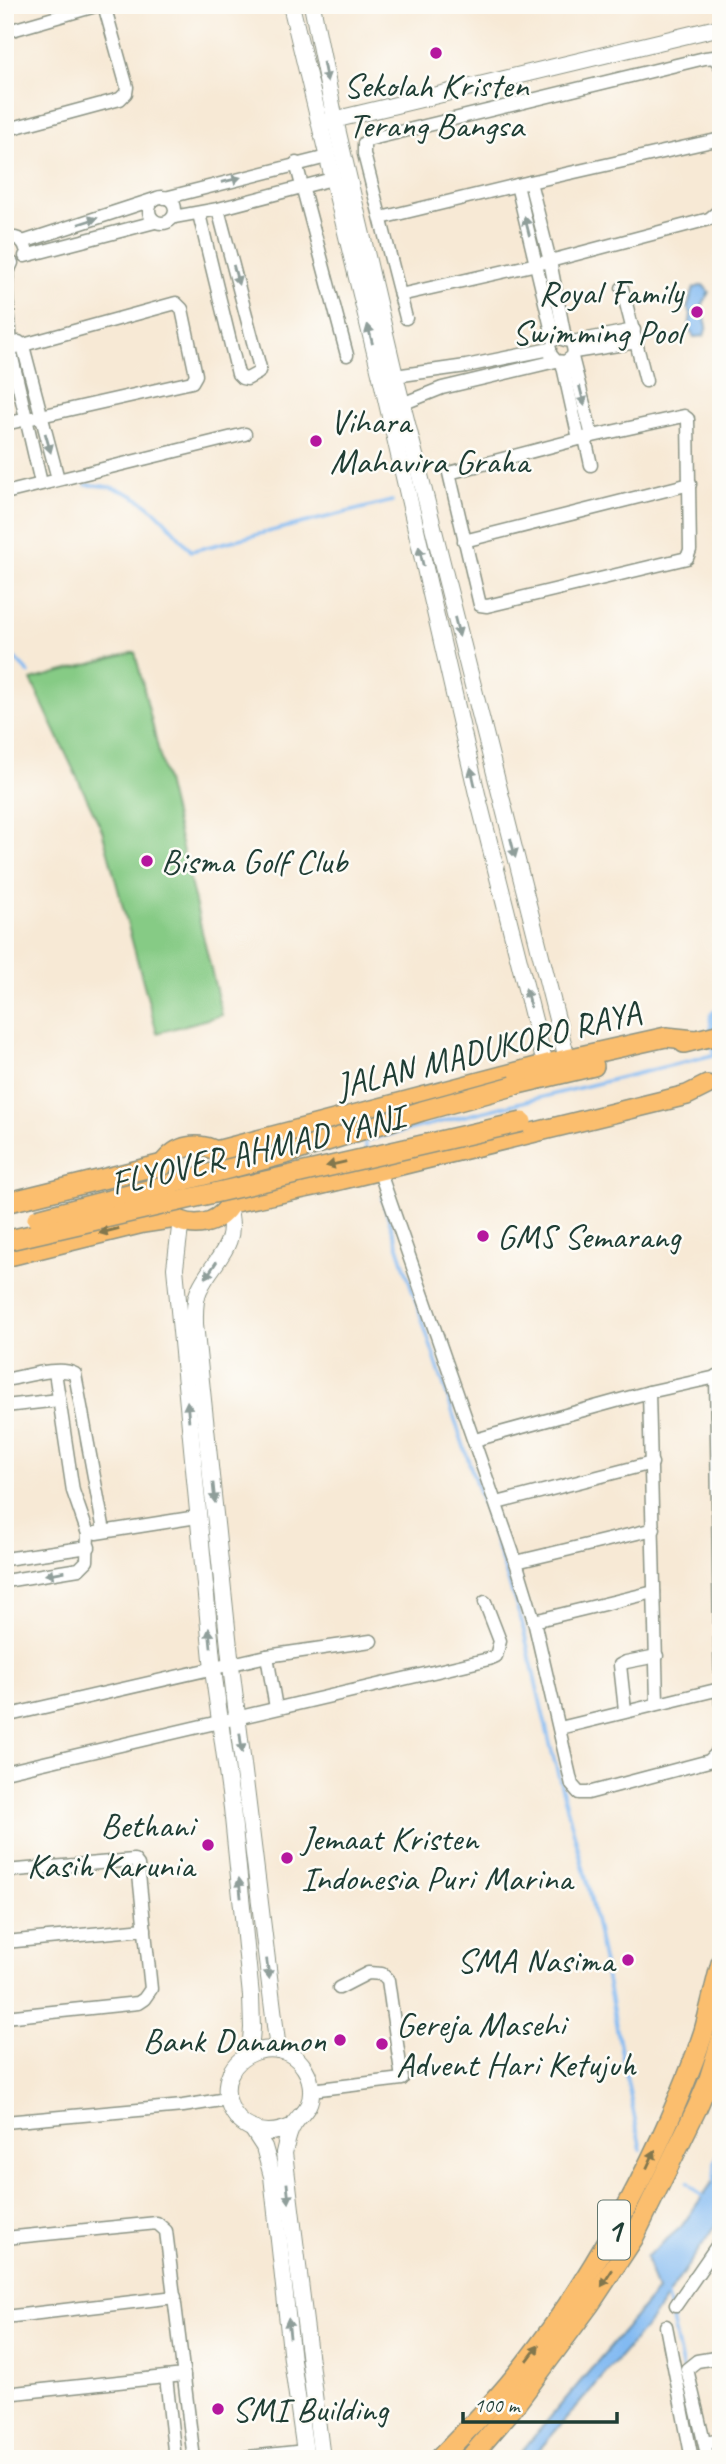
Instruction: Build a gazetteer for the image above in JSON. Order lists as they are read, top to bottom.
{
  "streets": {
    "highway": ["JALAN MADUKORO RAYA", "FLYOVER AHMAD YANI", "1"]
  },
  "crossings": [
    ["JALAN MADUKORO RAYA", "FLYOVER AHMAD YANI"]
  ],
  "places": [
    "Sekolah Kristen Terang Bangsa",
    "Royal Family Swimming Pool",
    "Vihara Mahavira Graha",
    "Bisma Golf Club",
    "GMS Semarang",
    "Bethani Kasih Karunia",
    "Jemaat Kristen Indonesia Puri Marina",
    "SMA Nasima",
    "Bank Danamon",
    "Gereja Masehi Advent Hari Ketujuh",
    "SMI Building"
  ],
  "scale_bar": "100 m"
}
